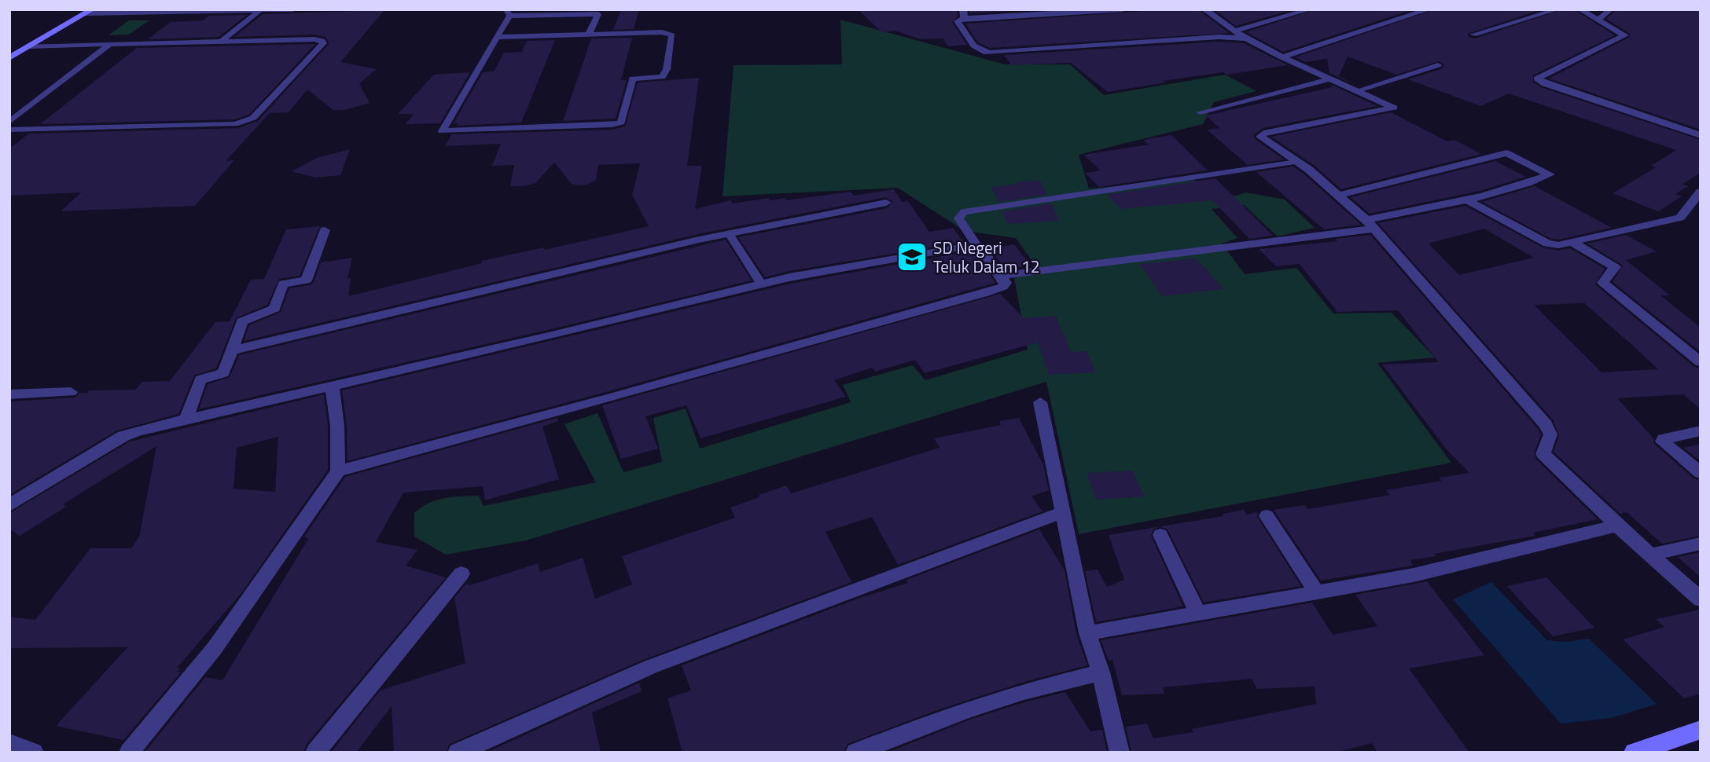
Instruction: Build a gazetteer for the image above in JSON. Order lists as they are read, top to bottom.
{
  "places": {
    "school or university": ["SD Negeri Teluk Dalam 12"]
  }
}
